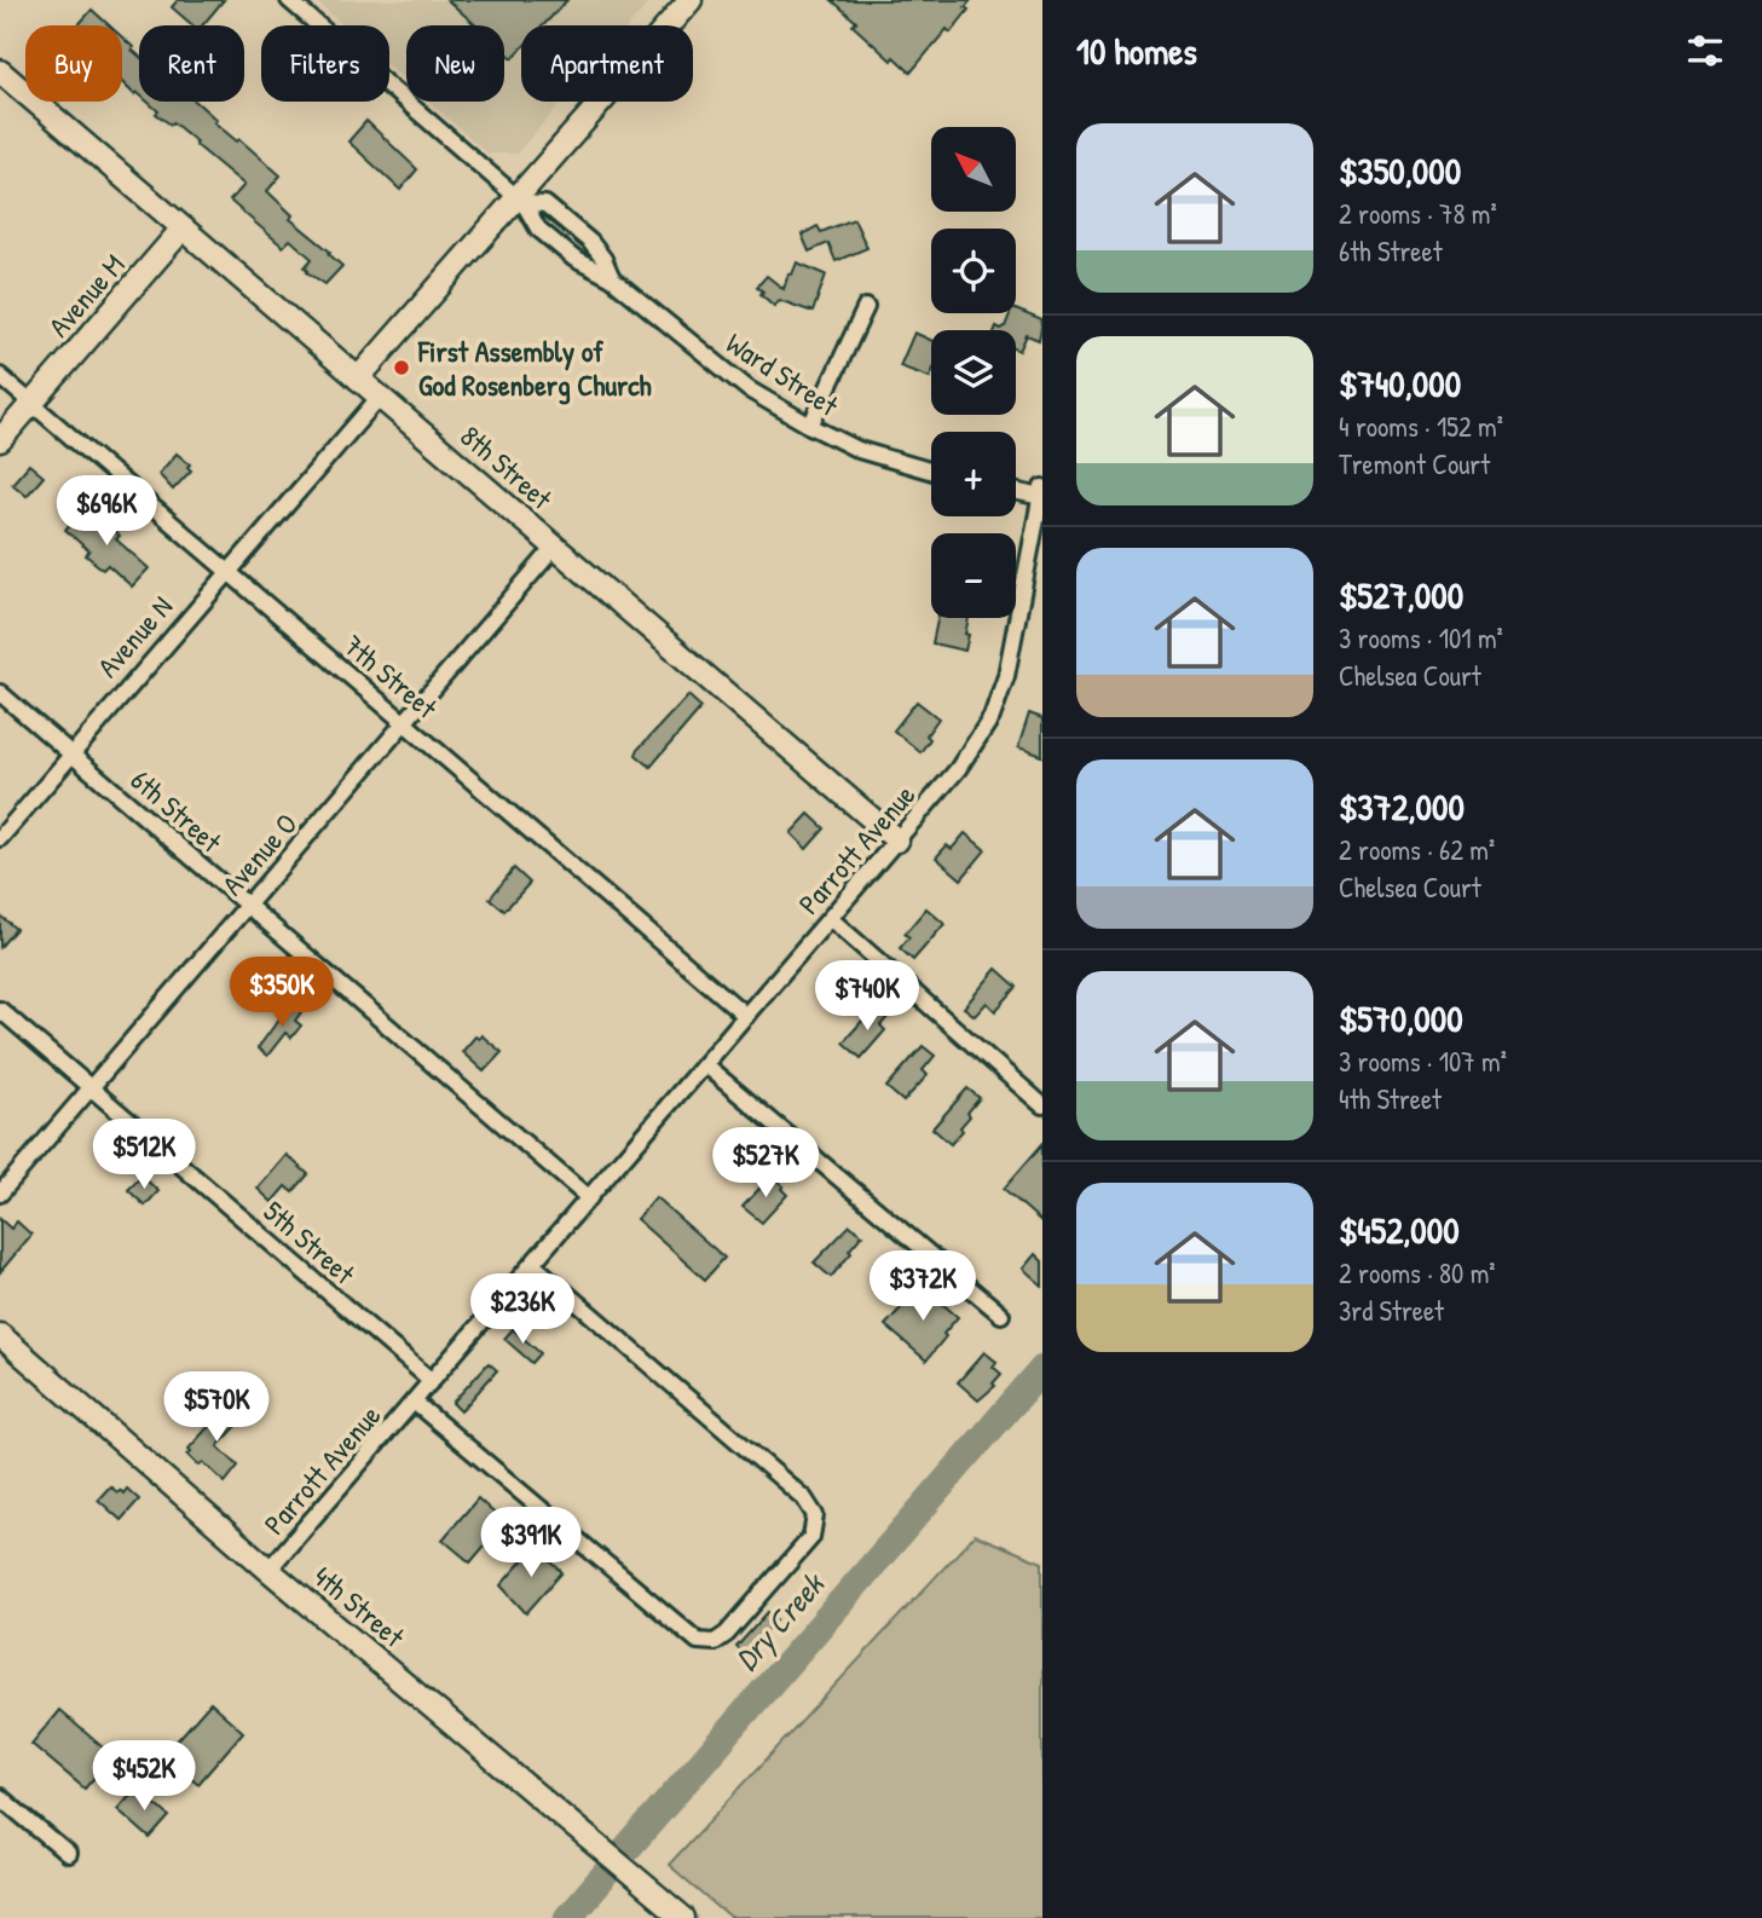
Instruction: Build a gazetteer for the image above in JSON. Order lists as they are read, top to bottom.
{
  "streets": {
    "street": [
      "Avenue M",
      "Ward Street",
      "8th Street",
      "Avenue N",
      "7th Street",
      "6th Street",
      "Parrott Avenue",
      "Avenue O",
      "5th Street",
      "4th Street"
    ]
  },
  "crossings": [
    ["Avenue M", "8th Street"],
    ["Avenue M", "7th Street"],
    ["8th Street", "Avenue N"],
    ["8th Street", "Parrott Avenue"],
    ["8th Street", "Avenue O"],
    ["Avenue N", "7th Street"],
    ["Avenue N", "6th Street"],
    ["7th Street", "Parrott Avenue"],
    ["7th Street", "Avenue O"],
    ["6th Street", "Parrott Avenue"],
    ["6th Street", "Avenue O"],
    ["Parrott Avenue", "5th Street"],
    ["Parrott Avenue", "4th Street"],
    ["Avenue O", "5th Street"]
  ],
  "water": ["Dry Creek"],
  "places": ["First Assembly of God Rosenberg Church"],
  "north": "top left",
  "page": {
    "heading": "10 homes",
    "chip": [
      "Buy",
      "Rent",
      "Filters",
      "New",
      "Apartment"
    ],
    "list": [
      {
        "name": "$350,000",
        "note": "2 rooms · 78 m² · 6th Street"
      },
      {
        "name": "$740,000",
        "note": "4 rooms · 152 m² · Tremont Court"
      },
      {
        "name": "$527,000",
        "note": "3 rooms · 101 m² · Chelsea Court"
      },
      {
        "name": "$372,000",
        "note": "2 rooms · 62 m² · Chelsea Court"
      },
      {
        "name": "$570,000",
        "note": "3 rooms · 107 m² · 4th Street"
      },
      {
        "name": "$452,000",
        "note": "2 rooms · 80 m² · 3rd Street"
      }
    ],
    "map_buttons": ["+", "−"],
    "price": [
      "$696K",
      "$350K",
      "$740K",
      "$512K",
      "$527K",
      "$372K",
      "$236K",
      "$570K",
      "$391K",
      "$452K"
    ]
  }
}
